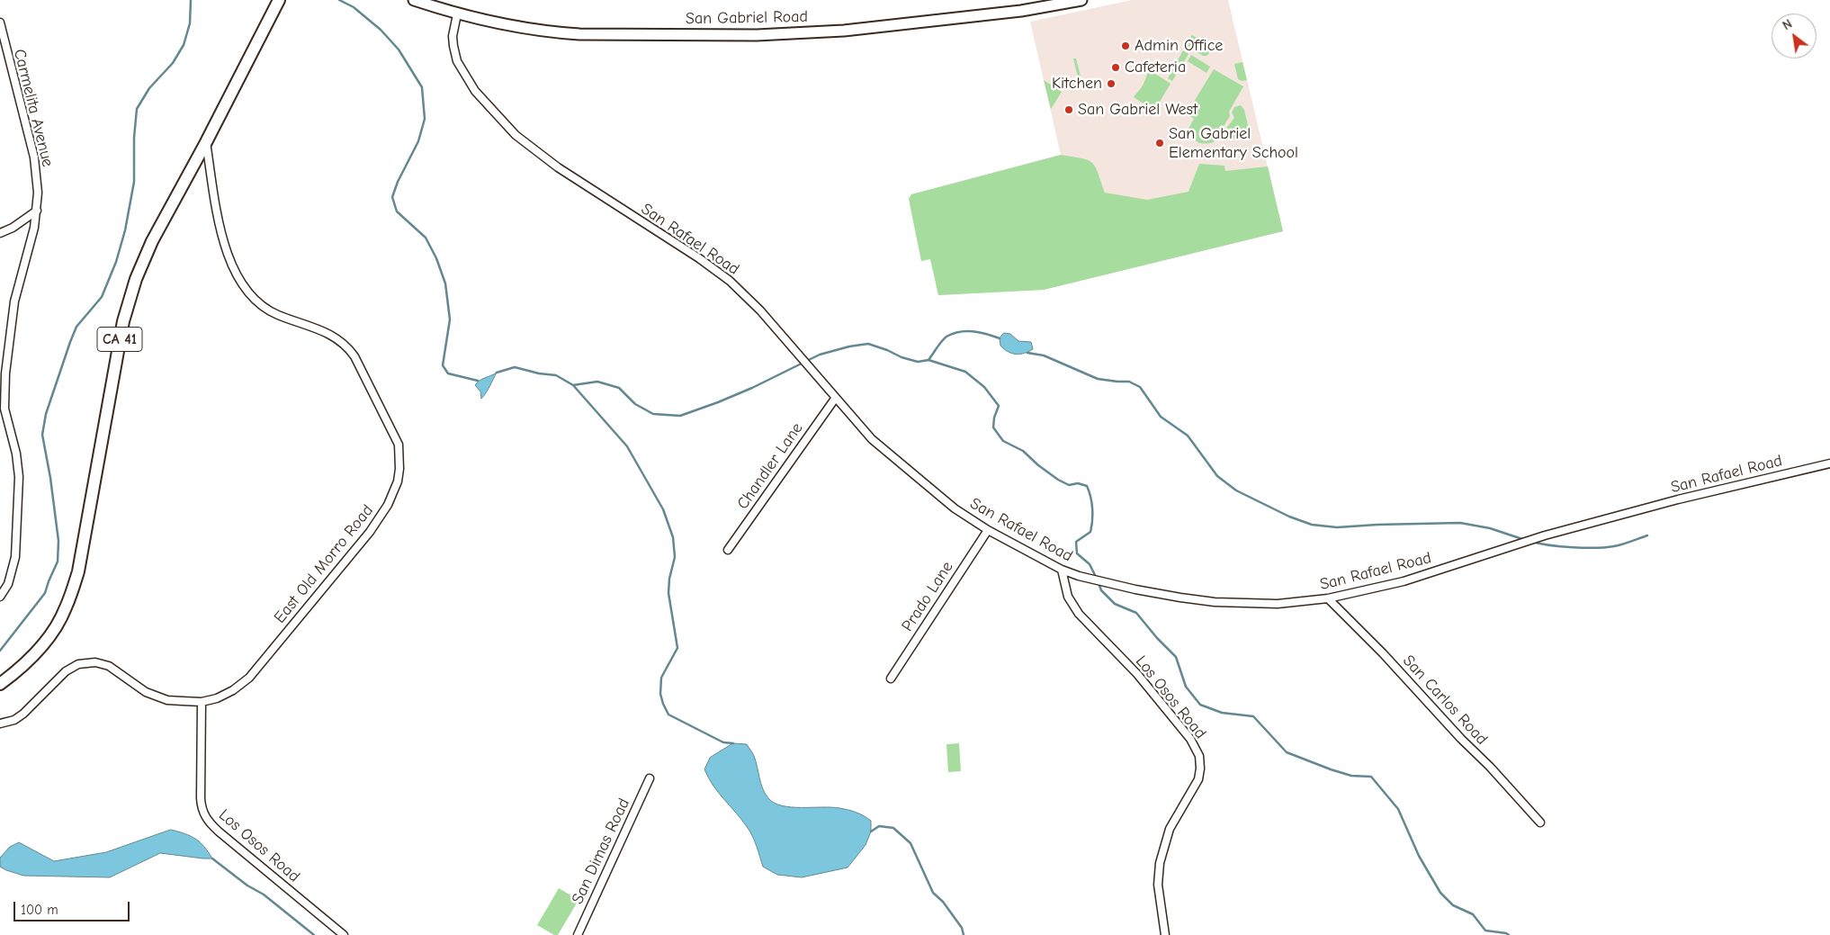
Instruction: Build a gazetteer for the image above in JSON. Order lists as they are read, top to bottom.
{
  "streets": {
    "main road": ["CA 41"],
    "street": [
      "San Gabriel Road",
      "Carmelita Avenue",
      "San Rafael Road",
      "Chandler Lane",
      "East Old Morro Road",
      "Prado Lane",
      "Los Osos Road",
      "San Carlos Road",
      "San Dimas Road"
    ]
  },
  "crossings": [
    ["San Gabriel Road", "San Rafael Road"],
    ["San Rafael Road", "Chandler Lane"],
    ["San Rafael Road", "Prado Lane"],
    ["San Rafael Road", "Los Osos Road"],
    ["San Rafael Road", "San Carlos Road"],
    ["CA 41", "East Old Morro Road"],
    ["East Old Morro Road", "Los Osos Road"]
  ],
  "places": [
    "Admin Office",
    "Cafeteria",
    "Kitchen",
    "San Gabriel West",
    "San Gabriel Elementary School"
  ],
  "scale_bar": "100 m",
  "north": "top left"
}
